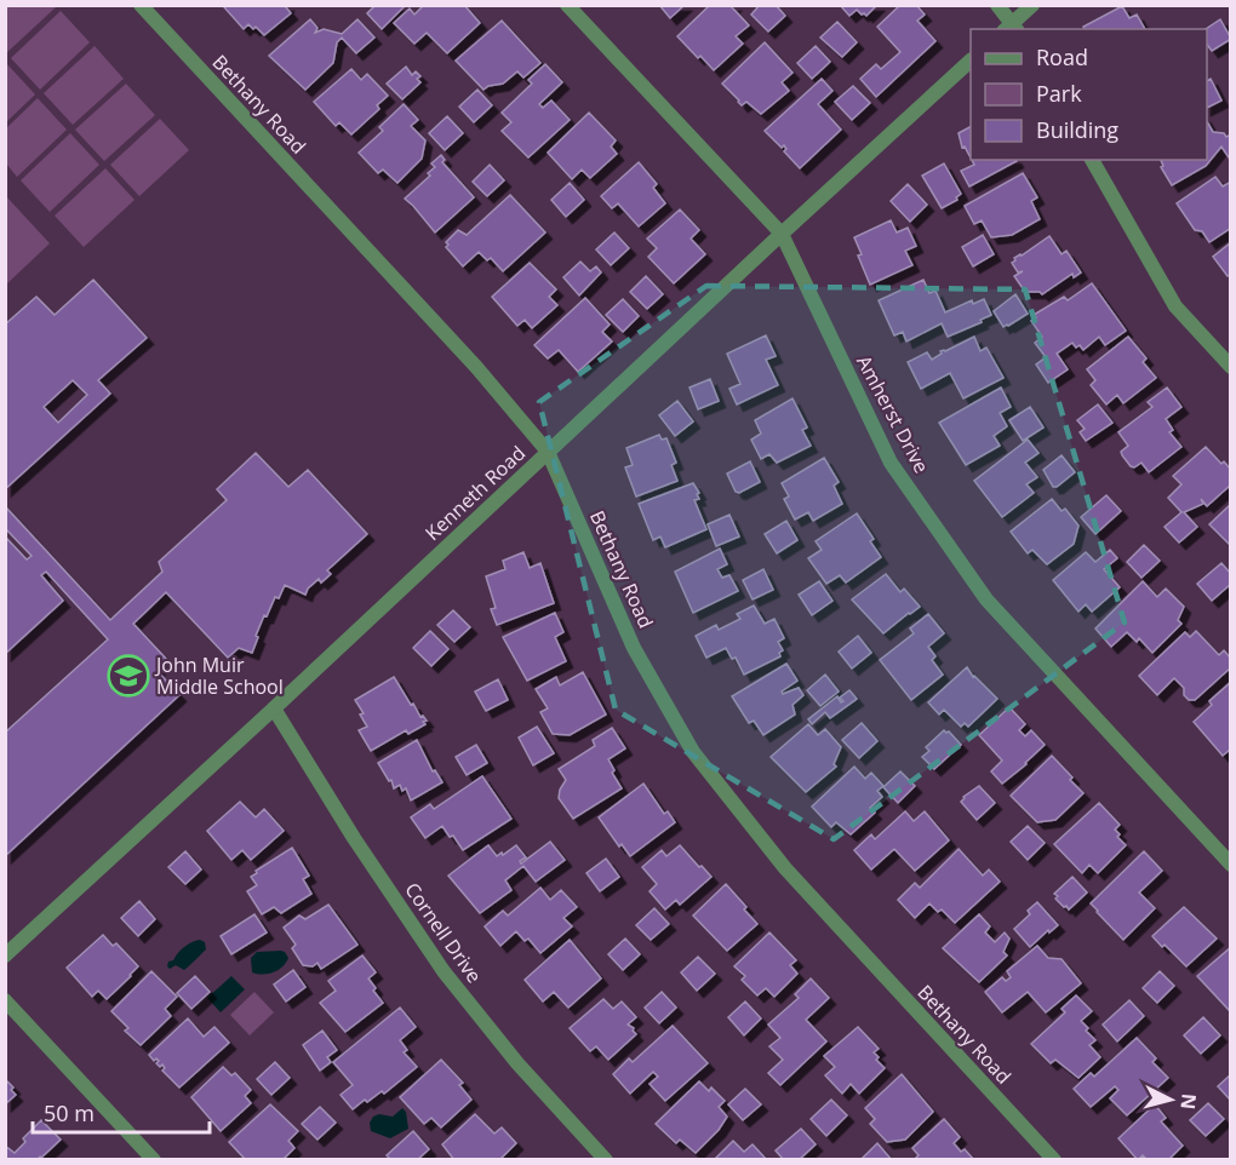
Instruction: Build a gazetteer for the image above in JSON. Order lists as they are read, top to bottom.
{
  "streets": {
    "street": [
      "Bethany Road",
      "Amherst Drive",
      "Kenneth Road",
      "Cornell Drive"
    ]
  },
  "crossings": [
    ["Bethany Road", "Kenneth Road"],
    ["Amherst Drive", "Kenneth Road"],
    ["Kenneth Road", "Cornell Drive"]
  ],
  "places": {
    "school or university": ["John Muir Middle School"]
  },
  "legend": ["Road", "Park", "Building"],
  "scale_bar": "50 m",
  "north": "right"
}
